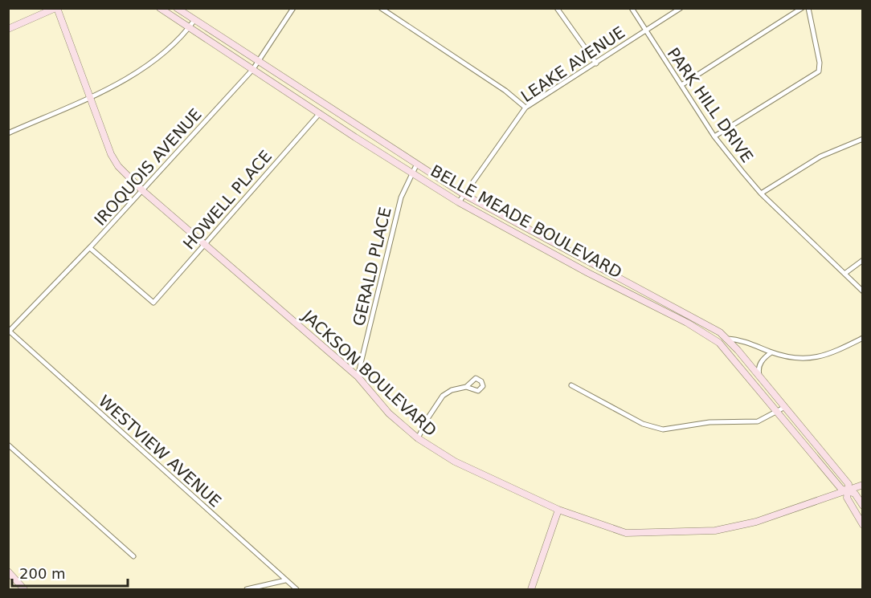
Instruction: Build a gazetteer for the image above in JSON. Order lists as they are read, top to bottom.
{
  "streets": {
    "main road": ["BELLE MEADE BOULEVARD", "JACKSON BOULEVARD"],
    "street": [
      "LEAKE AVENUE",
      "PARK HILL DRIVE",
      "IROQUOIS AVENUE",
      "HOWELL PLACE",
      "GERALD PLACE",
      "WESTVIEW AVENUE"
    ]
  },
  "crossings": [
    ["LEAKE AVENUE", "PARK HILL DRIVE"],
    ["LEAKE AVENUE", "BELLE MEADE BOULEVARD"],
    ["IROQUOIS AVENUE", "HOWELL PLACE"],
    ["IROQUOIS AVENUE", "BELLE MEADE BOULEVARD"],
    ["IROQUOIS AVENUE", "JACKSON BOULEVARD"],
    ["IROQUOIS AVENUE", "WESTVIEW AVENUE"],
    ["HOWELL PLACE", "BELLE MEADE BOULEVARD"],
    ["HOWELL PLACE", "JACKSON BOULEVARD"],
    ["BELLE MEADE BOULEVARD", "GERALD PLACE"],
    ["BELLE MEADE BOULEVARD", "JACKSON BOULEVARD"],
    ["GERALD PLACE", "JACKSON BOULEVARD"]
  ],
  "scale_bar": "200 m"
}
